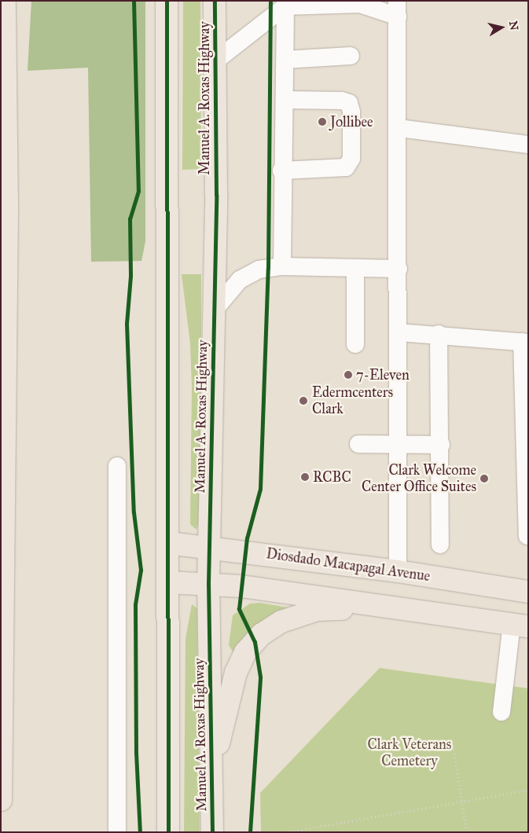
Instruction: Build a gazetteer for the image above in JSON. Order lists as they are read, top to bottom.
{
  "streets": {
    "main road": ["Manuel A. Roxas Highway", "Diosdado Macapagal Avenue"]
  },
  "crossings": [
    ["Manuel A. Roxas Highway", "Diosdado Macapagal Avenue"]
  ],
  "parks": ["Clark Veterans Cemetery"],
  "places": [
    "Jollibee",
    "7-Eleven",
    "Edermcenters Clark",
    "RCBC",
    "Clark Welcome Center Office Suites"
  ],
  "north": "right"
}
